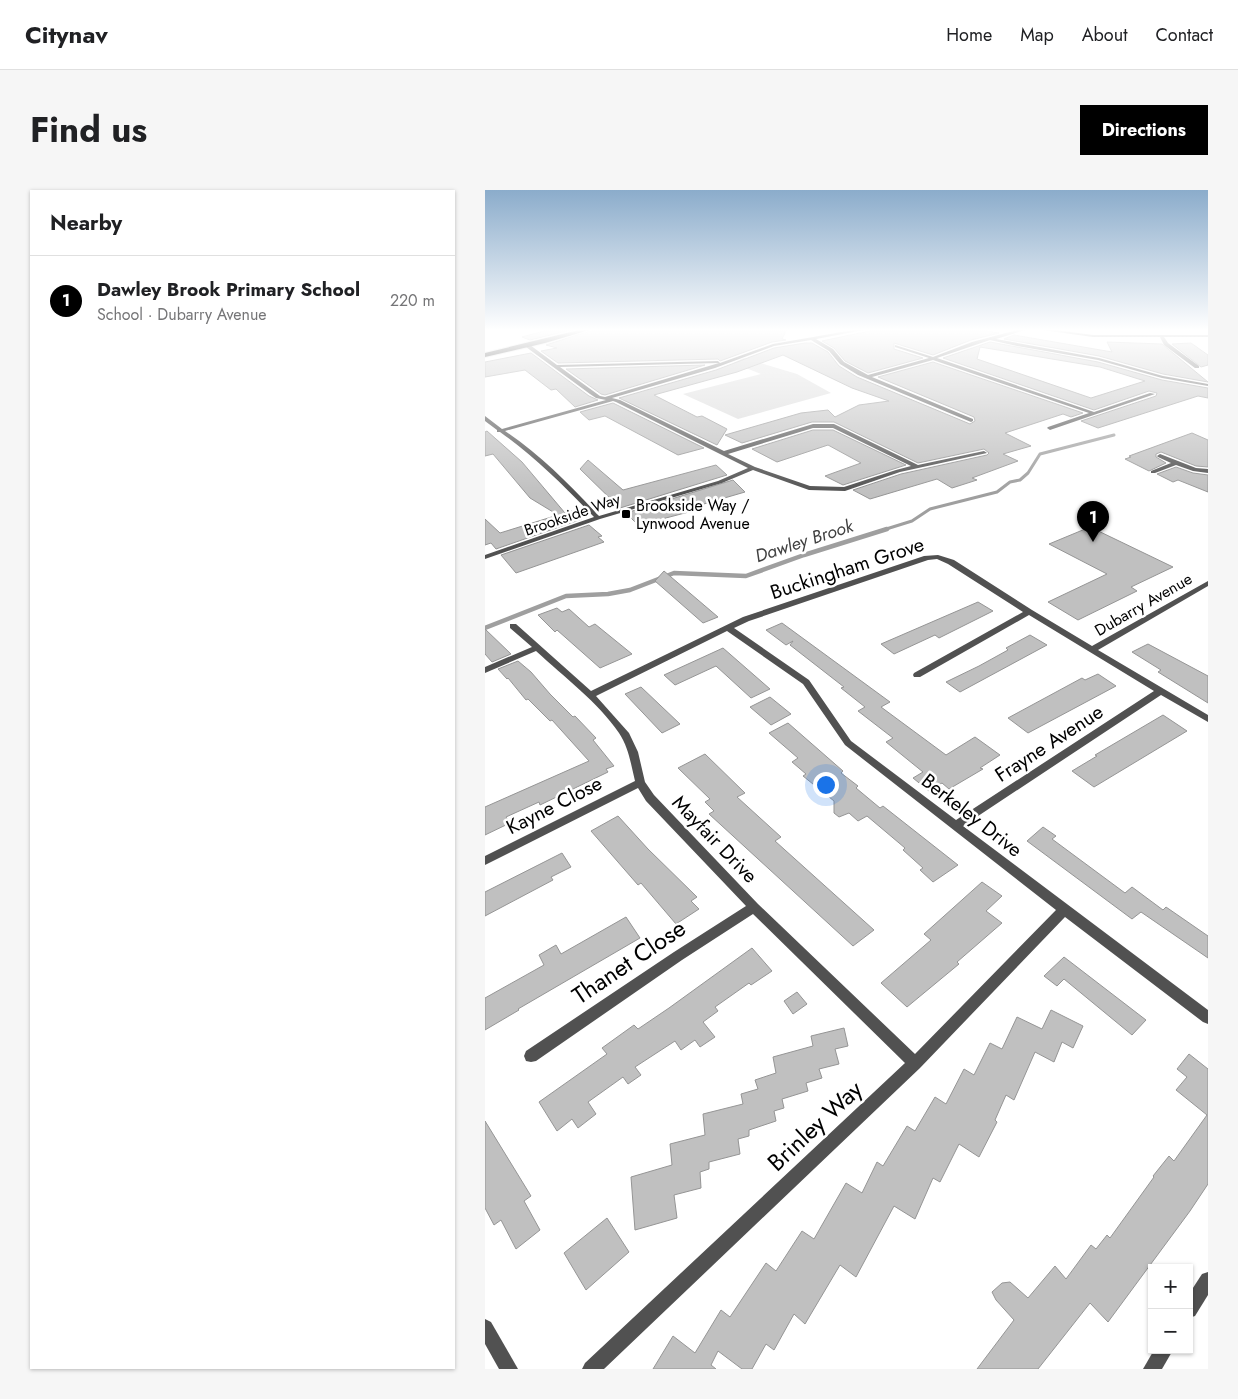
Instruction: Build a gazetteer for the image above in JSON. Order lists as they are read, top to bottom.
{
  "streets": {
    "street": [
      "Brookside Way",
      "Buckingham Grove",
      "Dubarry Avenue",
      "Frayne Avenue",
      "Kayne Close",
      "Berkeley Drive",
      "Mayfair Drive",
      "Thanet Close",
      "Brinley Way"
    ]
  },
  "crossings": [
    ["Buckingham Grove", "Dubarry Avenue"],
    ["Buckingham Grove", "Frayne Avenue"],
    ["Buckingham Grove", "Berkeley Drive"],
    ["Buckingham Grove", "Mayfair Drive"],
    ["Frayne Avenue", "Berkeley Drive"],
    ["Kayne Close", "Mayfair Drive"],
    ["Berkeley Drive", "Brinley Way"],
    ["Mayfair Drive", "Thanet Close"],
    ["Mayfair Drive", "Brinley Way"]
  ],
  "water": ["Dawley Brook"],
  "places": {
    "transit": ["Brookside Way / Lynwood Avenue"]
  },
  "page": {
    "header": "Citynav",
    "nav": [
      "Home",
      "Map",
      "About",
      "Contact"
    ],
    "title": "Find us",
    "buttons": "Directions",
    "heading": "Nearby",
    "list": [
      {
        "mark": "1",
        "name": "Dawley Brook Primary School",
        "note": "School · Dubarry Avenue",
        "value": "220 m"
      }
    ],
    "pins": "1",
    "map_buttons": ["+", "−"]
  }
}
